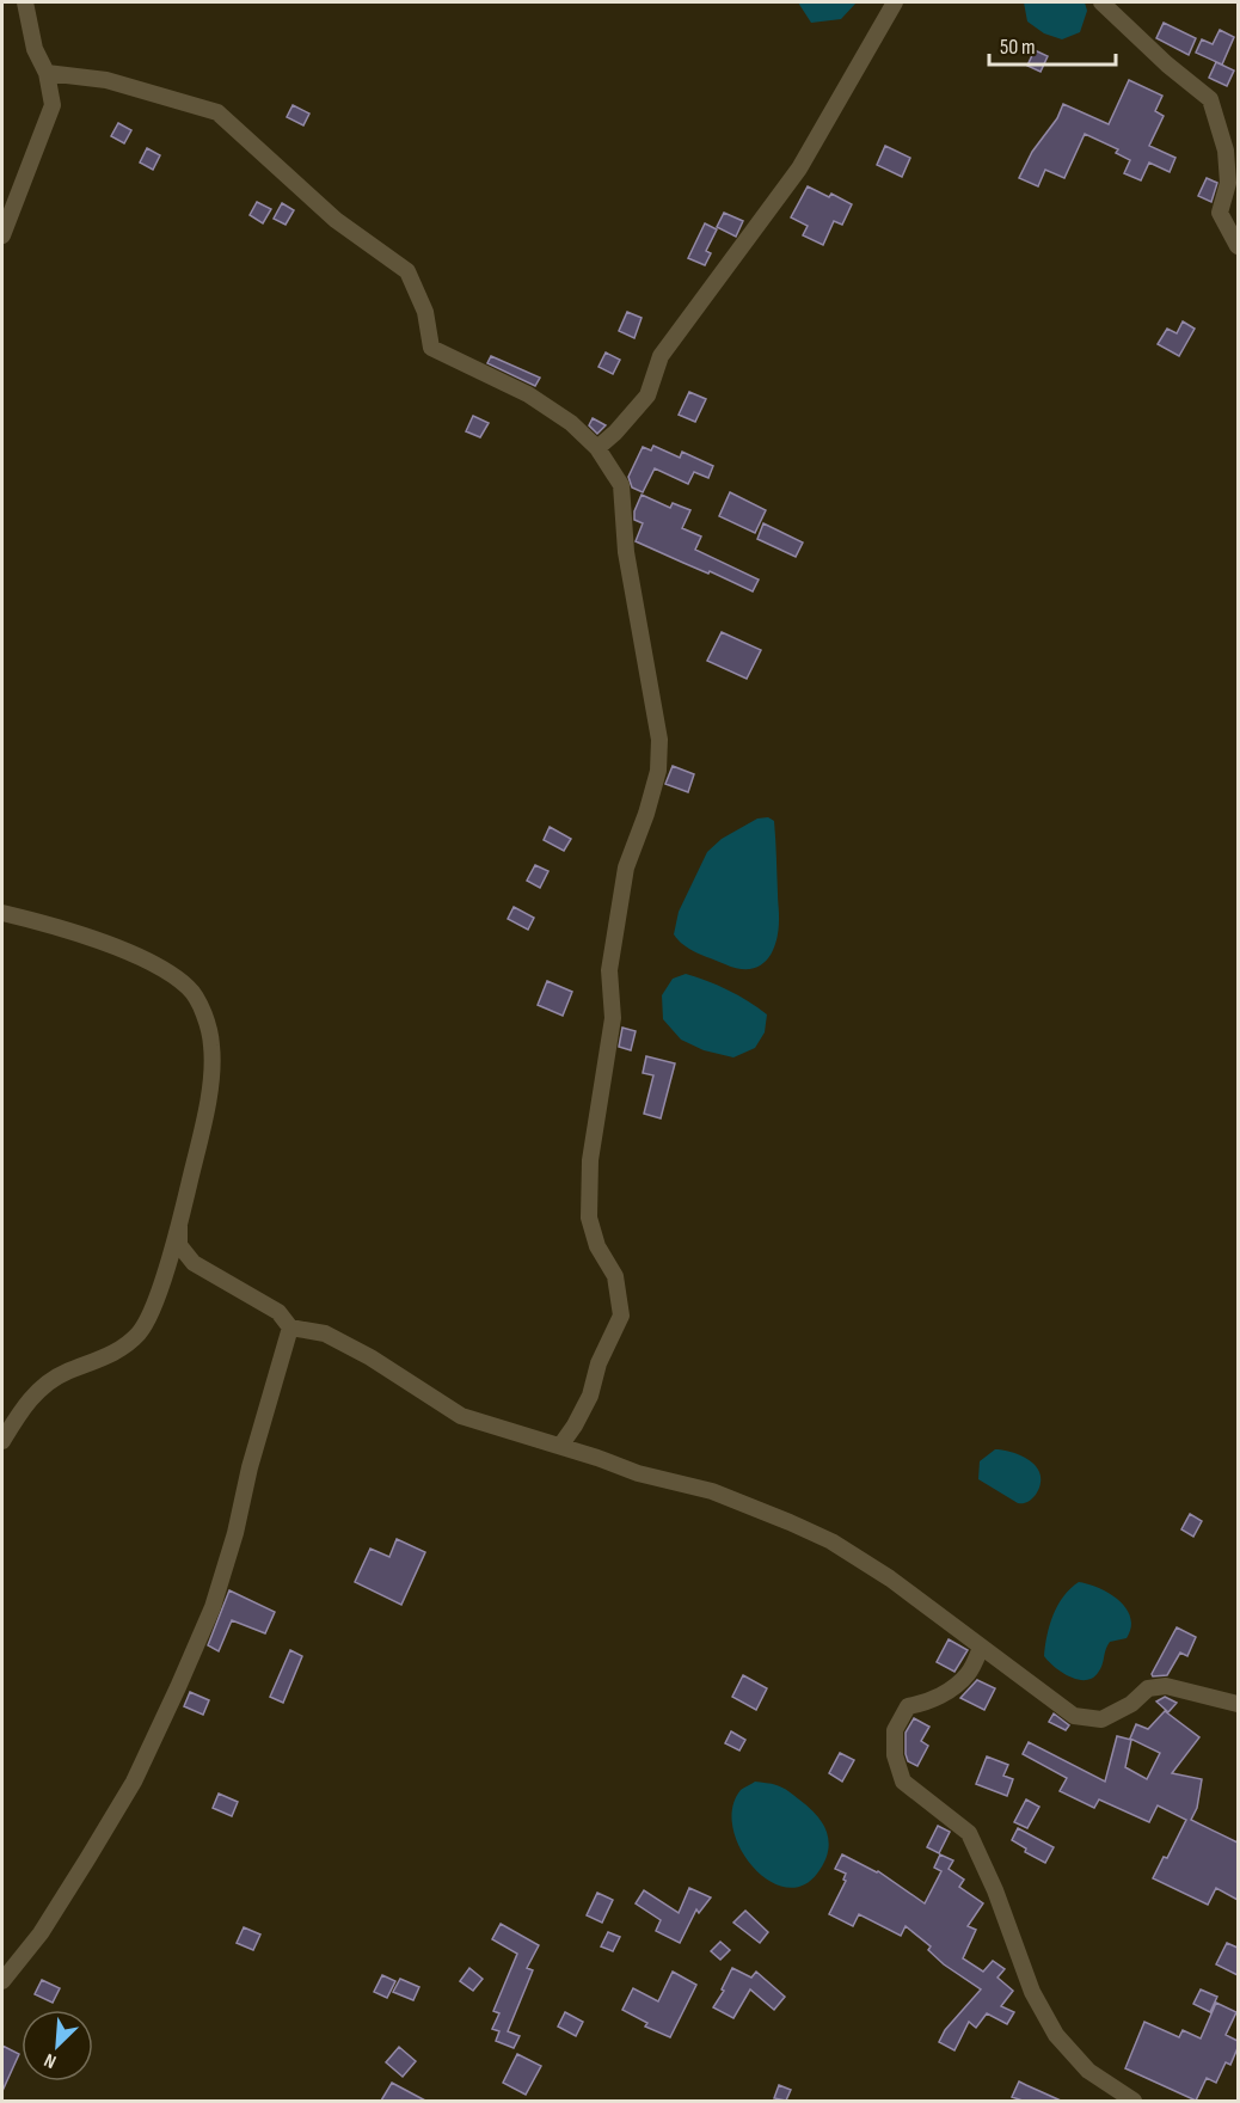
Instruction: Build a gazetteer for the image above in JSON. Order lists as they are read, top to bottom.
{
  "scale_bar": "50 m",
  "north": "bottom left"
}
